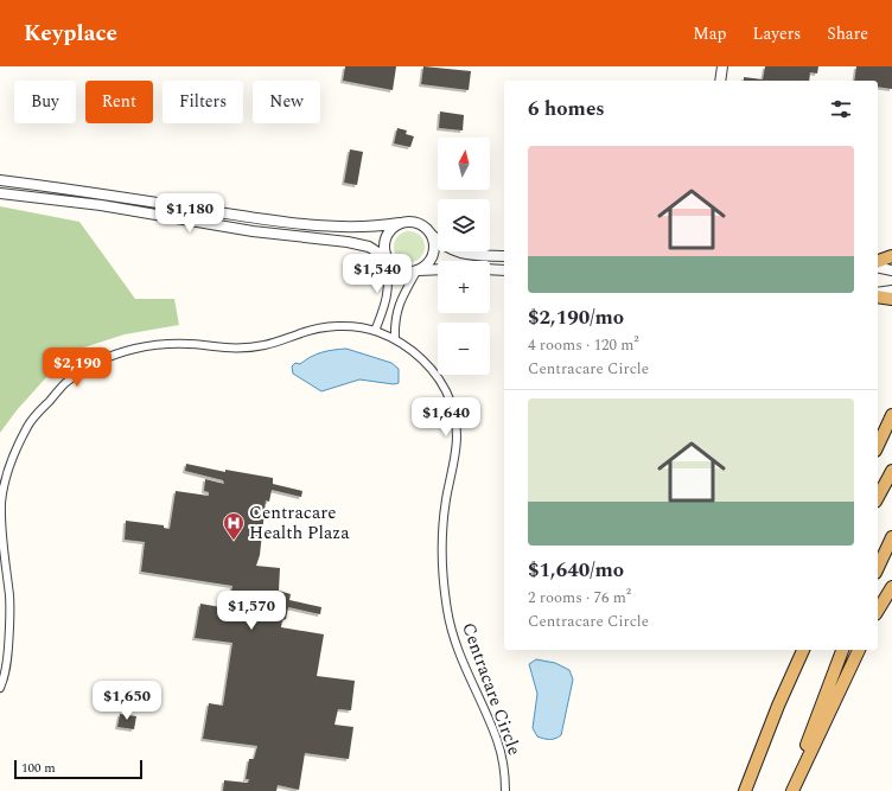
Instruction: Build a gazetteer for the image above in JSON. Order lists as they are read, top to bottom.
{
  "streets": {
    "street": ["Centracare Circle"]
  },
  "places": {
    "hospital": ["Centracare Health Plaza"]
  },
  "scale_bar": "100 m",
  "north": "top",
  "page": {
    "header": "Keyplace",
    "nav": ["Map", "Layers", "Share"],
    "chip": [
      "Buy",
      "Rent",
      "Filters",
      "New"
    ],
    "heading": "6 homes",
    "map_buttons": ["+", "−"],
    "list": [
      {
        "name": "$2,190/mo",
        "note": "4 rooms · 120 m² · Centracare Circle"
      },
      {
        "name": "$1,640/mo",
        "note": "2 rooms · 76 m² · Centracare Circle"
      }
    ],
    "price": [
      "$1,180",
      "$1,540",
      "$2,190",
      "$1,640",
      "$1,570",
      "$1,650"
    ],
    "scale": "100 m"
  }
}
